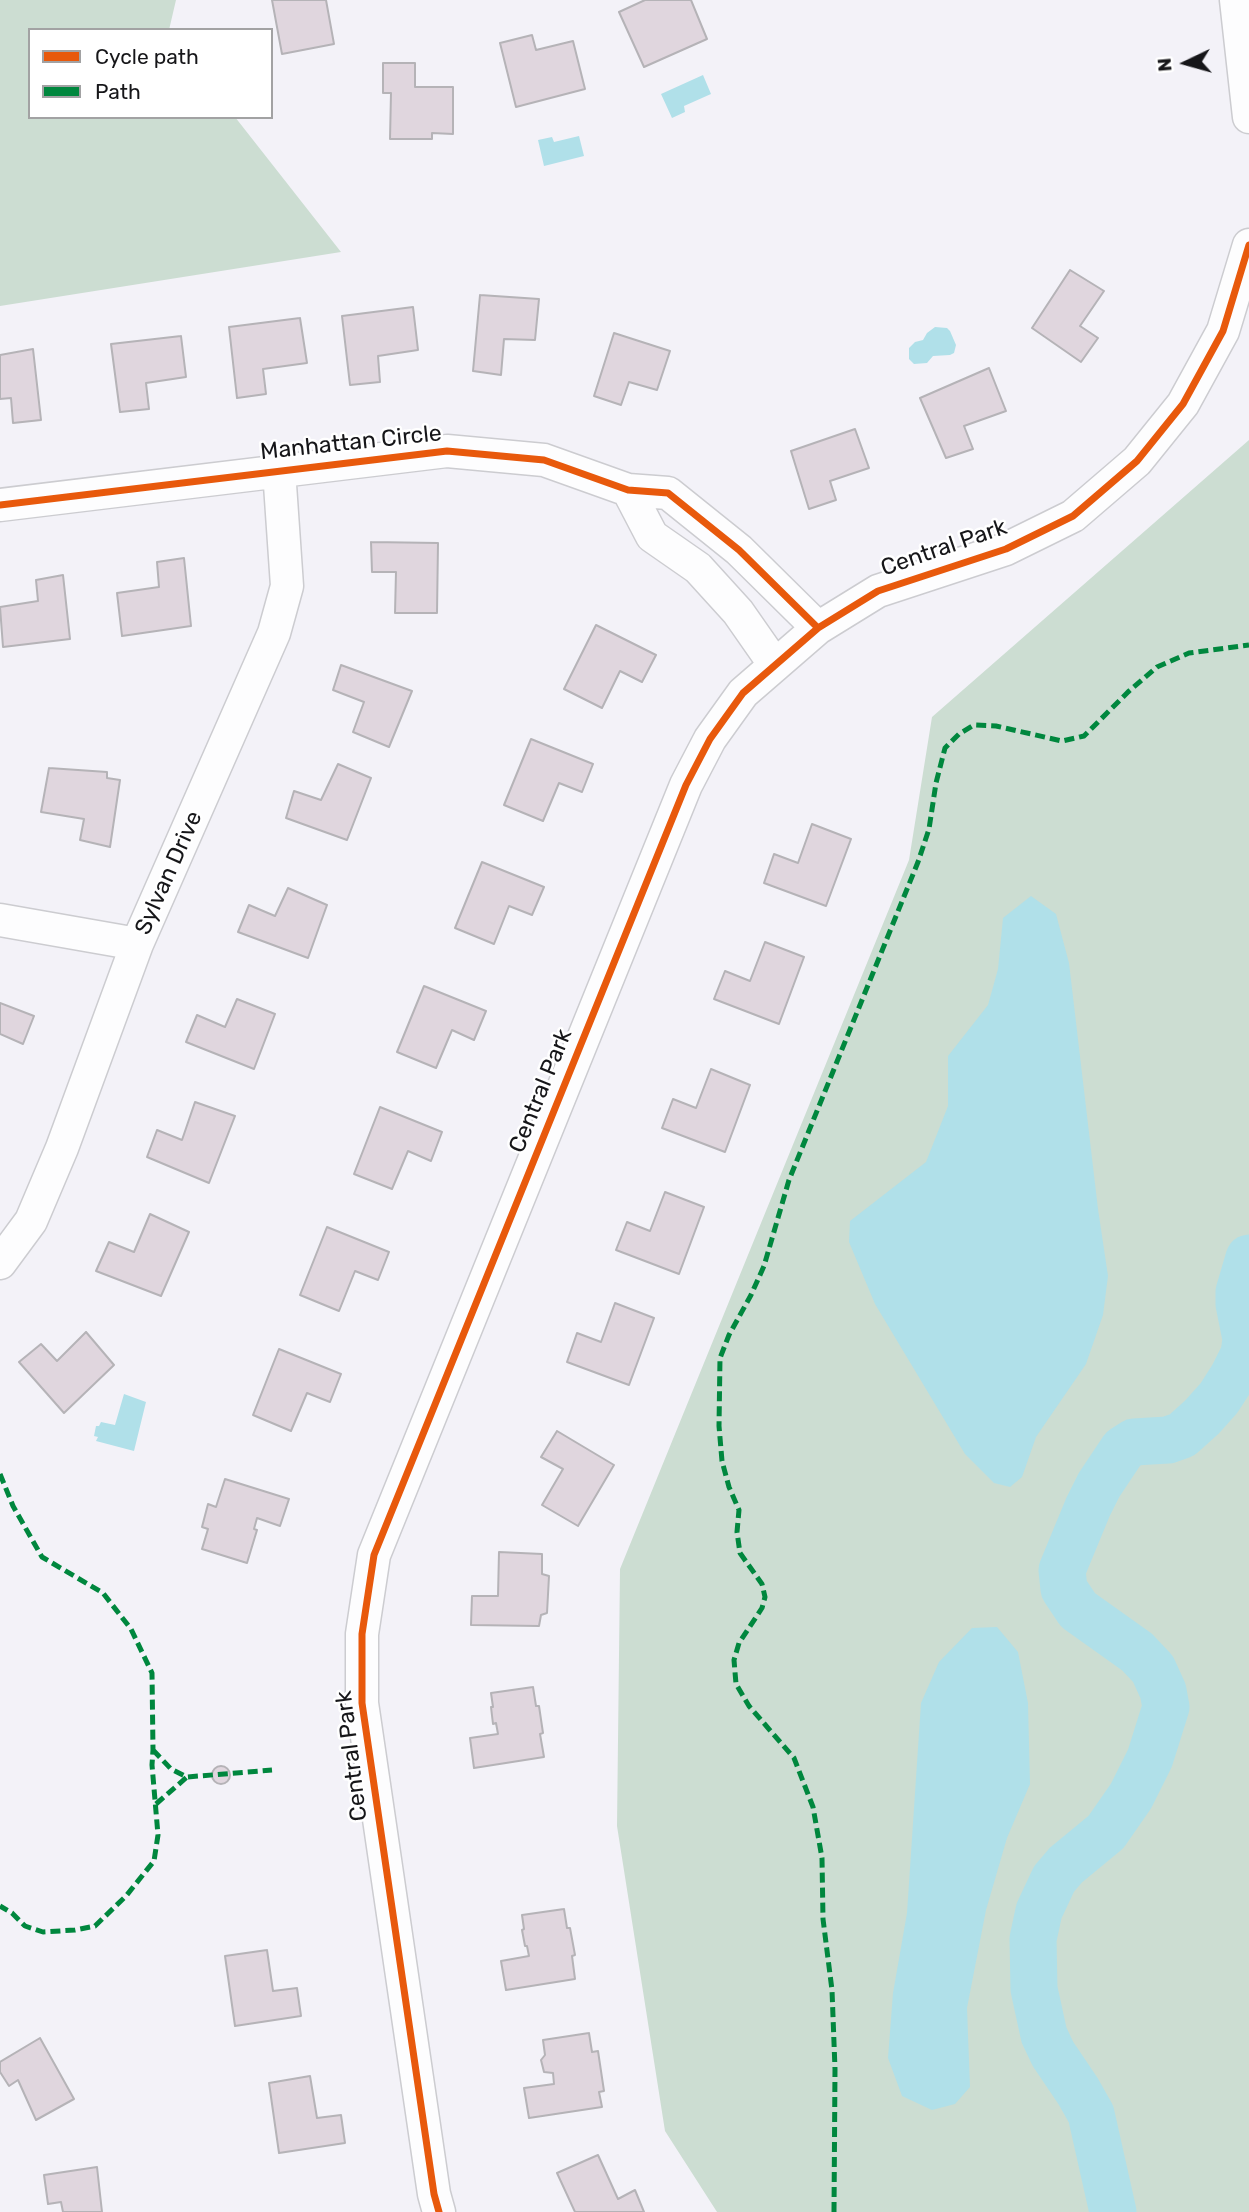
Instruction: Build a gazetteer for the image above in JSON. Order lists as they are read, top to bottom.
{
  "streets": {
    "street": ["Manhattan Circle", "Central Park", "Sylvan Drive"]
  },
  "crossings": [
    ["Manhattan Circle", "Central Park"],
    ["Manhattan Circle", "Sylvan Drive"]
  ],
  "legend": ["Cycle path", "Path"],
  "north": "left"
}
